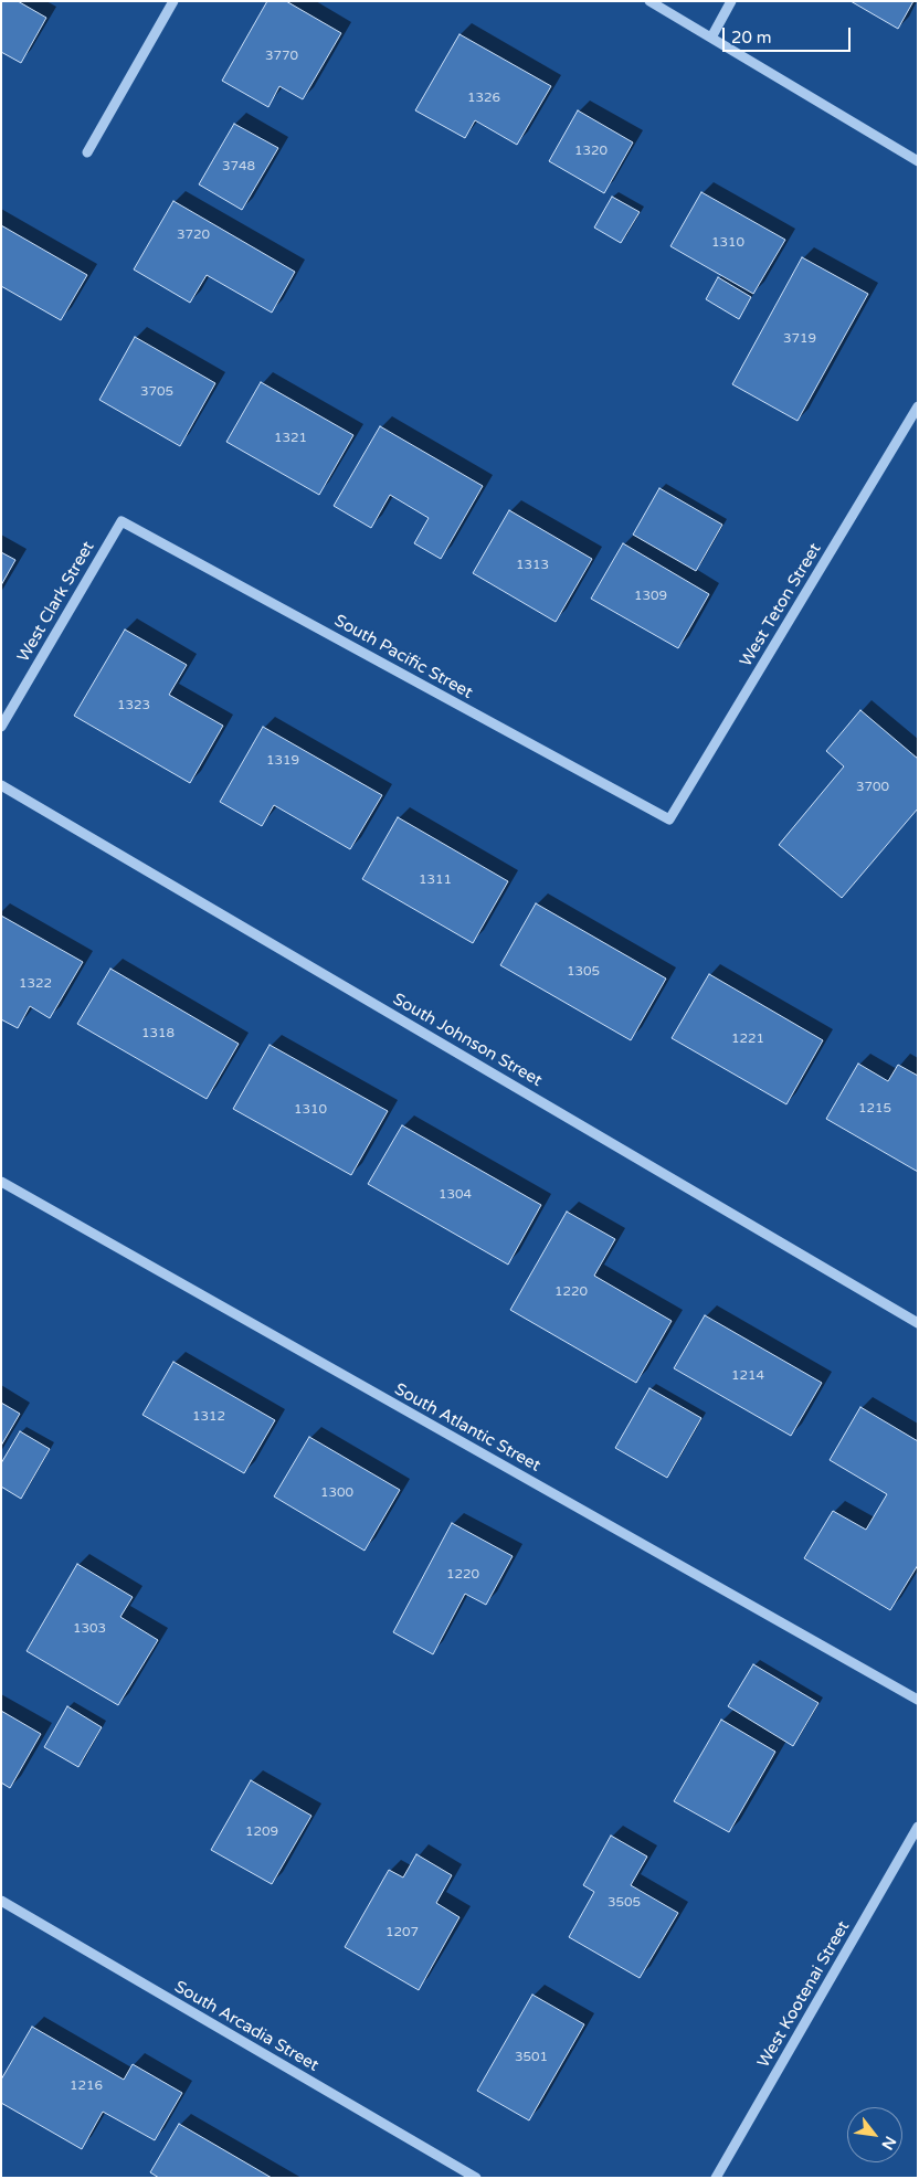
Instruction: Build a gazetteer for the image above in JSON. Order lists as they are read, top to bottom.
{
  "streets": {
    "street": [
      "West Clark Street",
      "West Teton Street",
      "South Pacific Street",
      "South Johnson Street",
      "South Atlantic Street",
      "West Kootenai Street",
      "South Arcadia Street"
    ]
  },
  "crossings": [
    ["West Clark Street", "South Pacific Street"],
    ["West Teton Street", "South Pacific Street"]
  ],
  "house_numbers": [
    "3770",
    "1326",
    "1320",
    "3748",
    "3720",
    "1310",
    "3719",
    "3705",
    "1321",
    "1313",
    "1309",
    "1323",
    "1319",
    "3700",
    "1311",
    "1305",
    "1322",
    "1318",
    "1221",
    "1215",
    "1310",
    "1304",
    "1220",
    "1214",
    "1312",
    "1300",
    "1220",
    "1303",
    "1209",
    "3505",
    "1207",
    "3501",
    "1216"
  ],
  "scale_bar": "20 m",
  "north": "bottom right"
}
